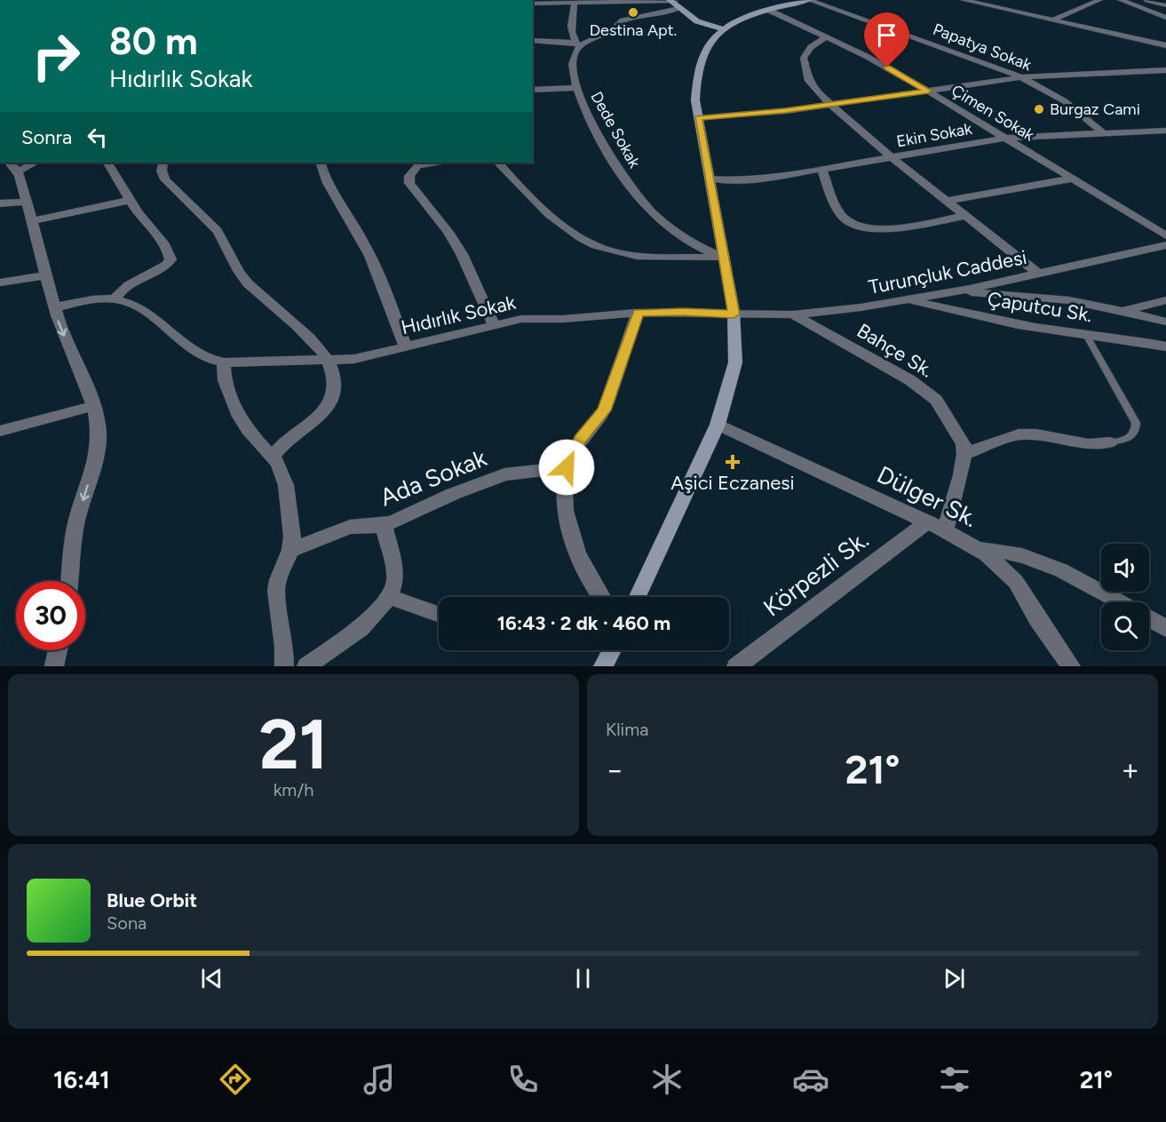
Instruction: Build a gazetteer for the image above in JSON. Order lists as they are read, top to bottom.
{
  "streets": {
    "street": [
      "Papatya Sokak",
      "Çimen Sokak",
      "Dede Sokak",
      "Ekin Sokak",
      "Turunçluk Caddesi",
      "Çaputcu Sk.",
      "Hıdırlık Sokak",
      "Bahçe Sk.",
      "Ada Sokak",
      "Dülger Sk.",
      "Körpezli Sk."
    ]
  },
  "crossings": [
    ["Papatya Sokak", "Ekin Sokak"],
    ["Çimen Sokak", "Ekin Sokak"],
    ["Turunçluk Caddesi", "Çaputcu Sk."],
    ["Turunçluk Caddesi", "Hıdırlık Sokak"],
    ["Turunçluk Caddesi", "Bahçe Sk."],
    ["Bahçe Sk.", "Dülger Sk."],
    ["Dülger Sk.", "Körpezli Sk."]
  ],
  "places": {
    "other": ["Destina Apt.", "Burgaz Cami"],
    "health": ["Aşici Eczanesi"]
  },
  "page": {
    "turn": ["80 m", "Hıdırlık Sokak"],
    "then": "Sonra",
    "limit": "30",
    "trip": "16:43 · 2 dk · 460 m",
    "tile": [
      ["21", "km/h"],
      "Klima"
    ],
    "heat": ["−", "21°", "+"],
    "song": ["Blue Orbit", "Sona"],
    "tabs": ["16:41", "21°"]
  }
}
